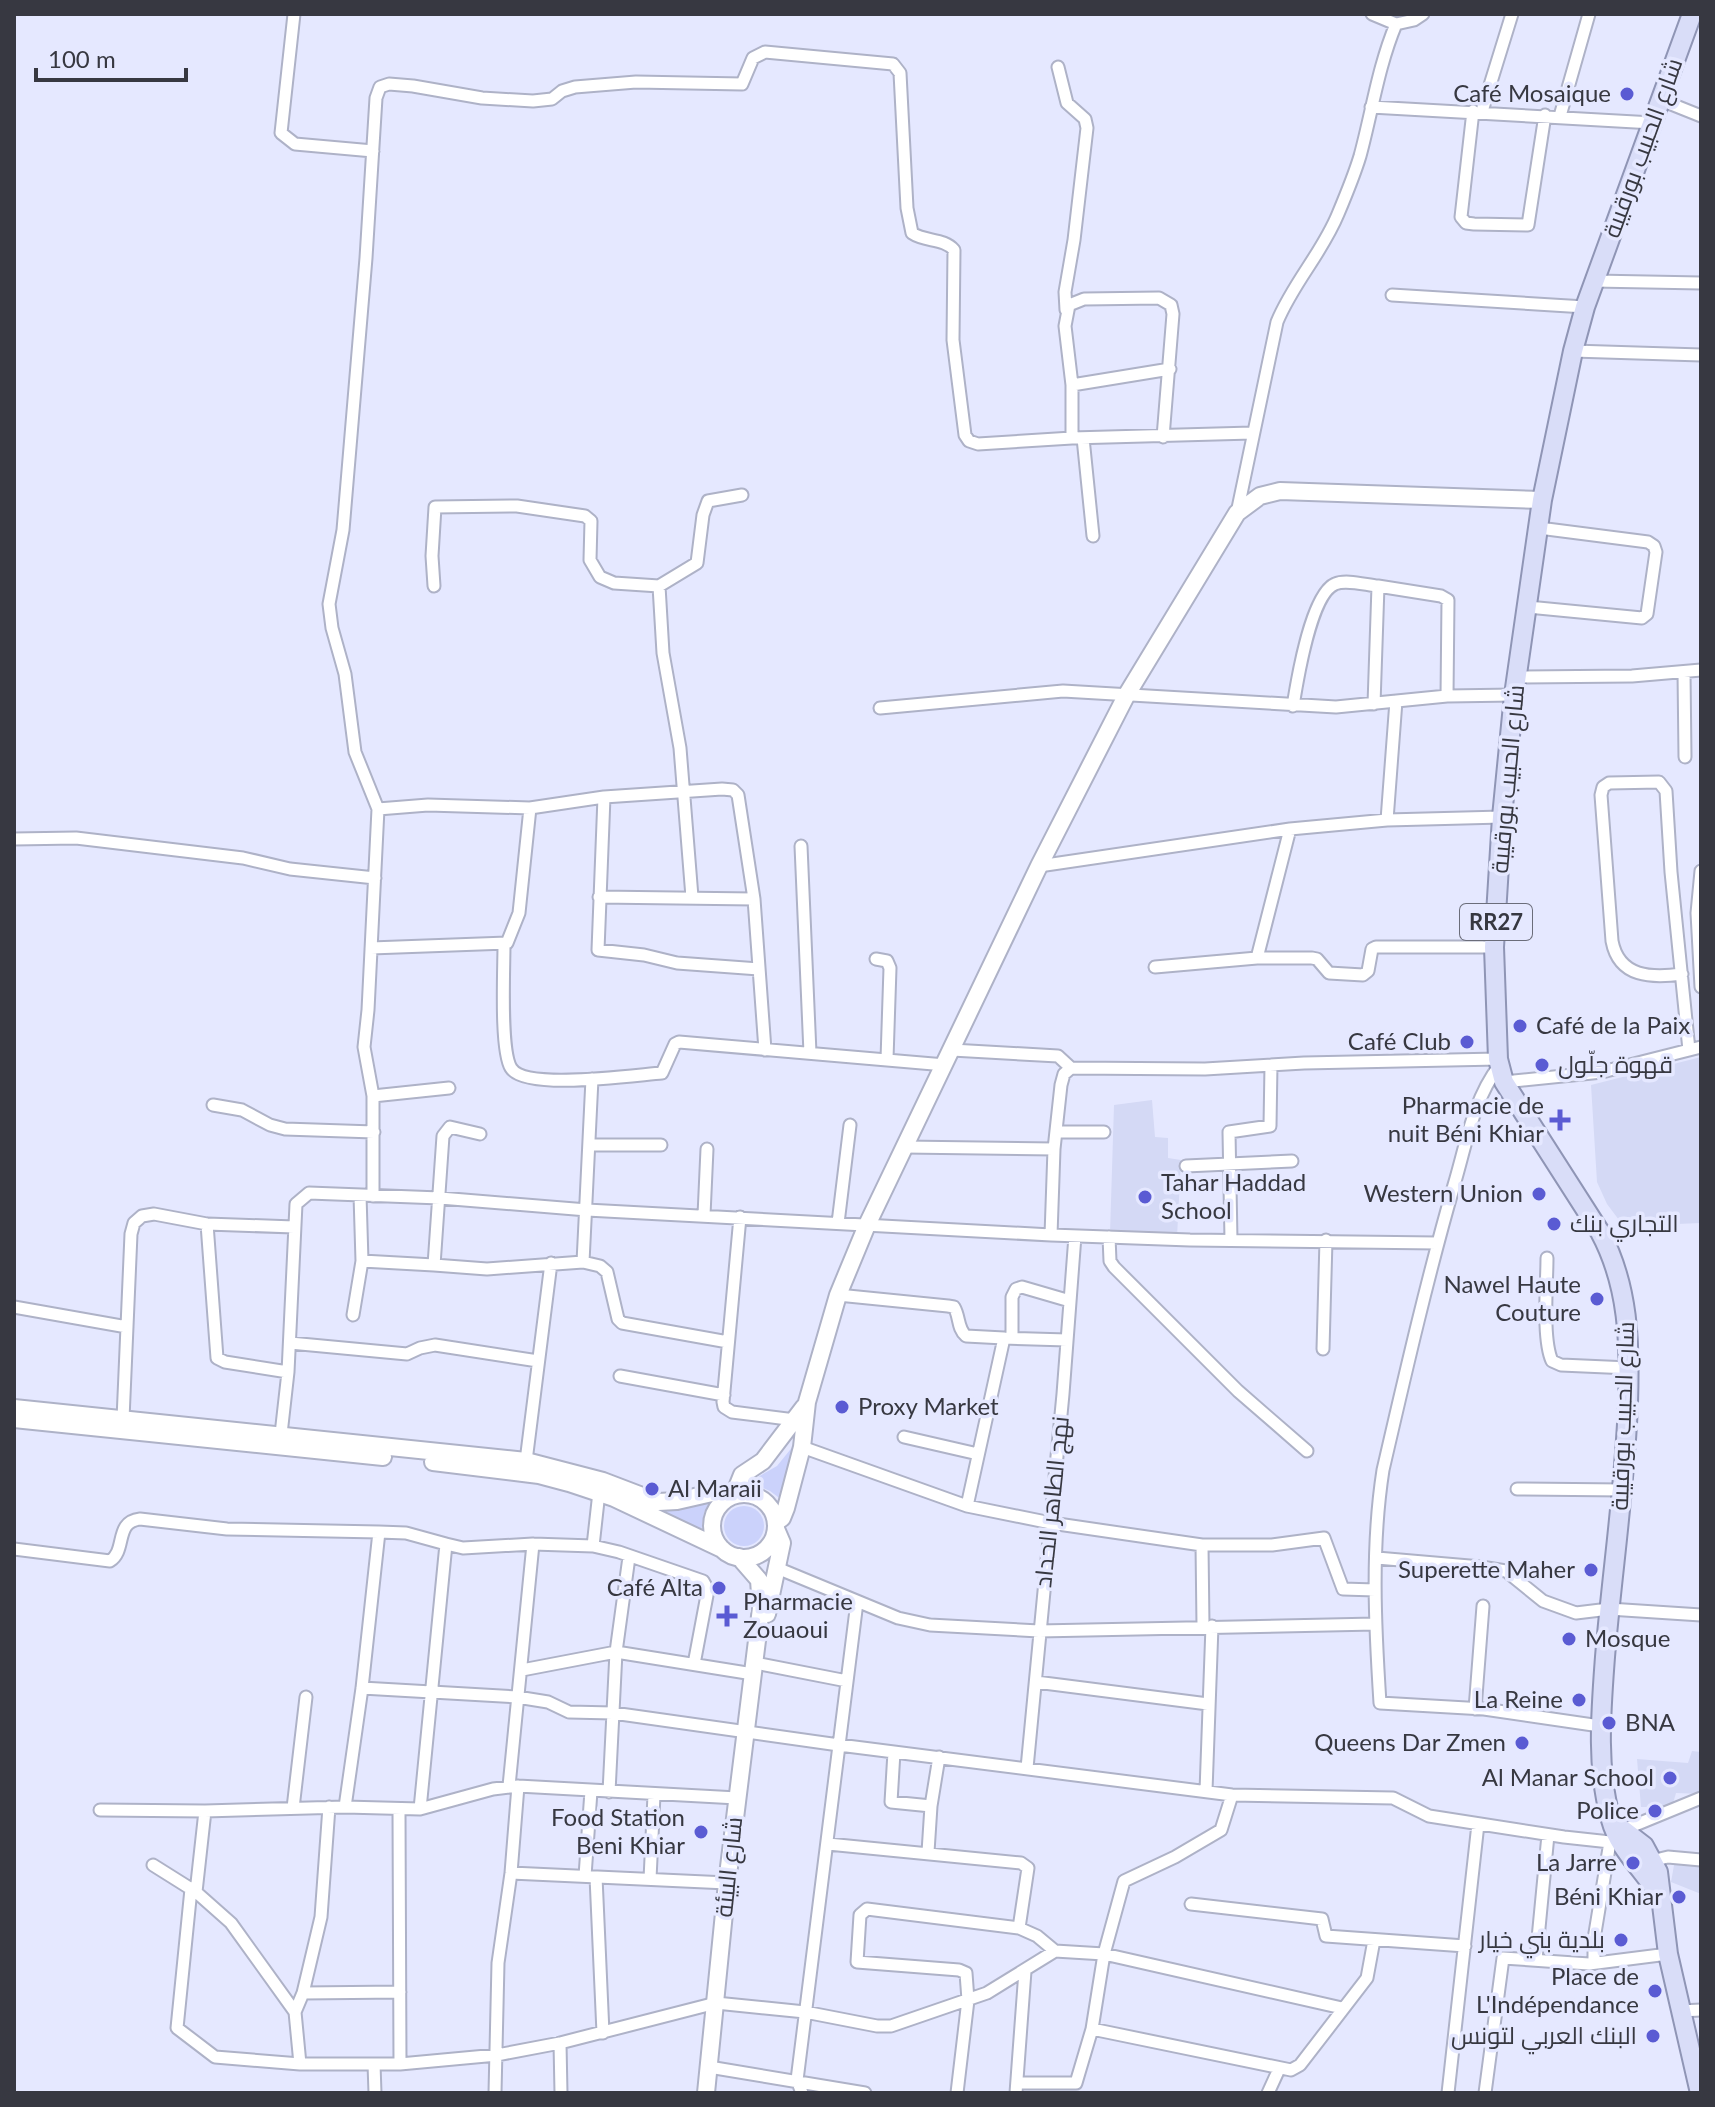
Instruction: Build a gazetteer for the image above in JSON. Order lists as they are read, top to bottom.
{
  "streets": {
    "main road": ["شارع الحبيب بورقيبة", "RR27"],
    "street": ["نهج الطاهر الحداد", "شارع البيئة"]
  },
  "places": {
    "other": [
      "Café Mosaique",
      "Café de la Paix",
      "Café Club",
      "قهوة جلّول",
      "Western Union",
      "Tahar Haddad School",
      "التجاري بنك",
      "Nawel Haute Couture",
      "Proxy Market",
      "Al Maraii",
      "Superette Maher",
      "Café Alta",
      "Mosque",
      "La Reine",
      "BNA",
      "Queens Dar Zmen",
      "Al Manar School",
      "Police",
      "Food Station Beni Khiar",
      "La Jarre",
      "Béni Khiar",
      "بلدية بني خيار",
      "Place de L'Indépendance",
      "البنك العربي لتونس"
    ],
    "health": ["Pharmacie de nuit Béni Khiar", "Pharmacie Zouaoui"]
  },
  "scale_bar": "100 m"
}
